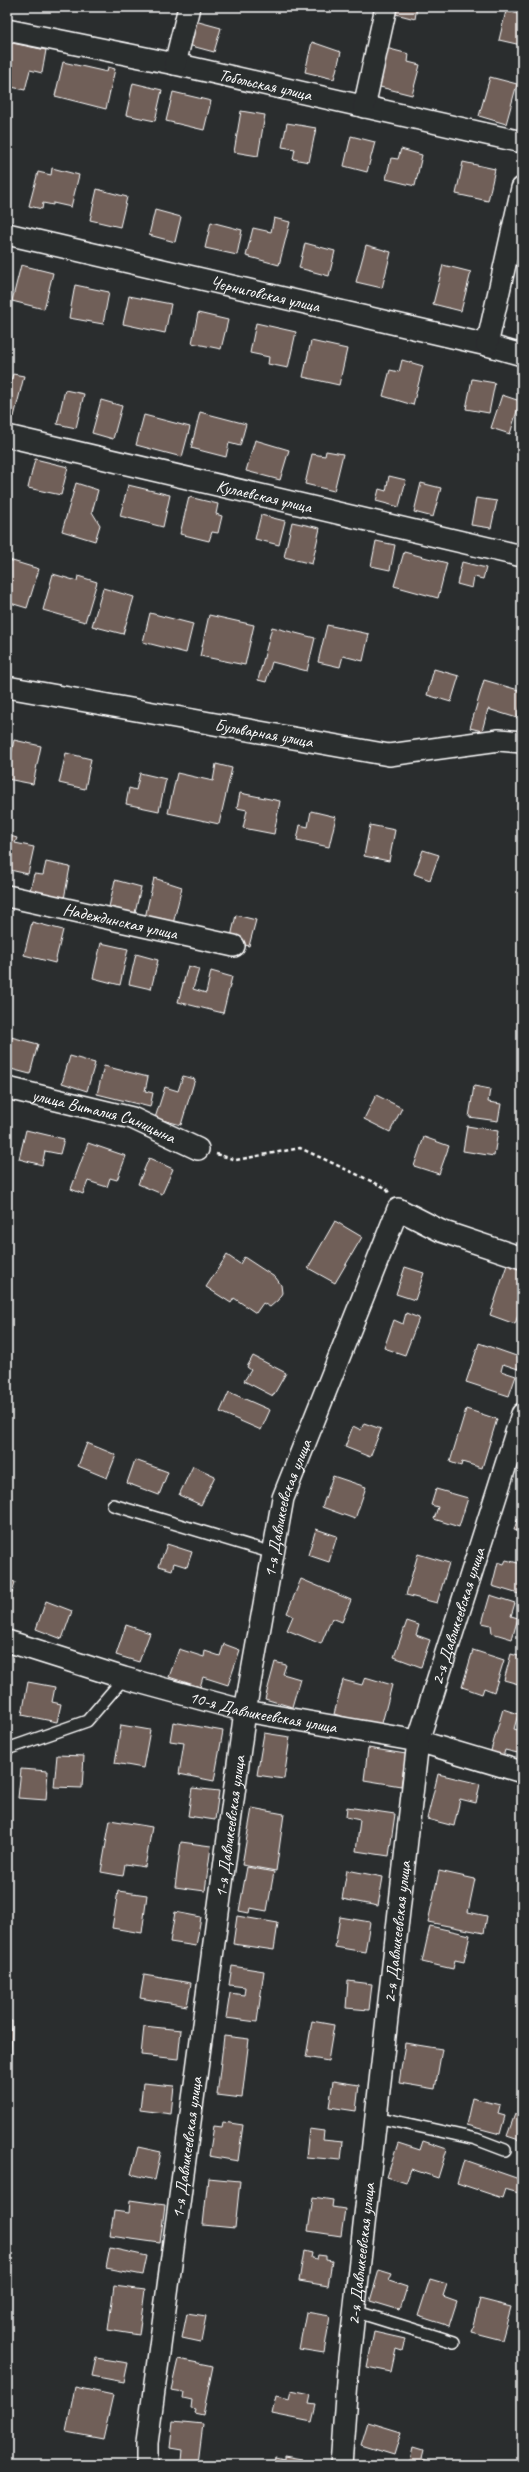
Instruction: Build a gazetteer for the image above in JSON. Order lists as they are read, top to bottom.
{
  "streets": {
    "street": [
      "Тобольская улица",
      "Черниговская улица",
      "Кулаевская улица",
      "Бульварная улица",
      "Надеждинская улица",
      "улица Виталия Синицына",
      "1-я Давликеевская улица",
      "2-я Давликеевская улица",
      "10-я Давликеевская улица"
    ]
  },
  "crossings": [
    ["1-я Давликеевская улица", "10-я Давликеевская улица"],
    ["2-я Давликеевская улица", "10-я Давликеевская улица"]
  ]
}
